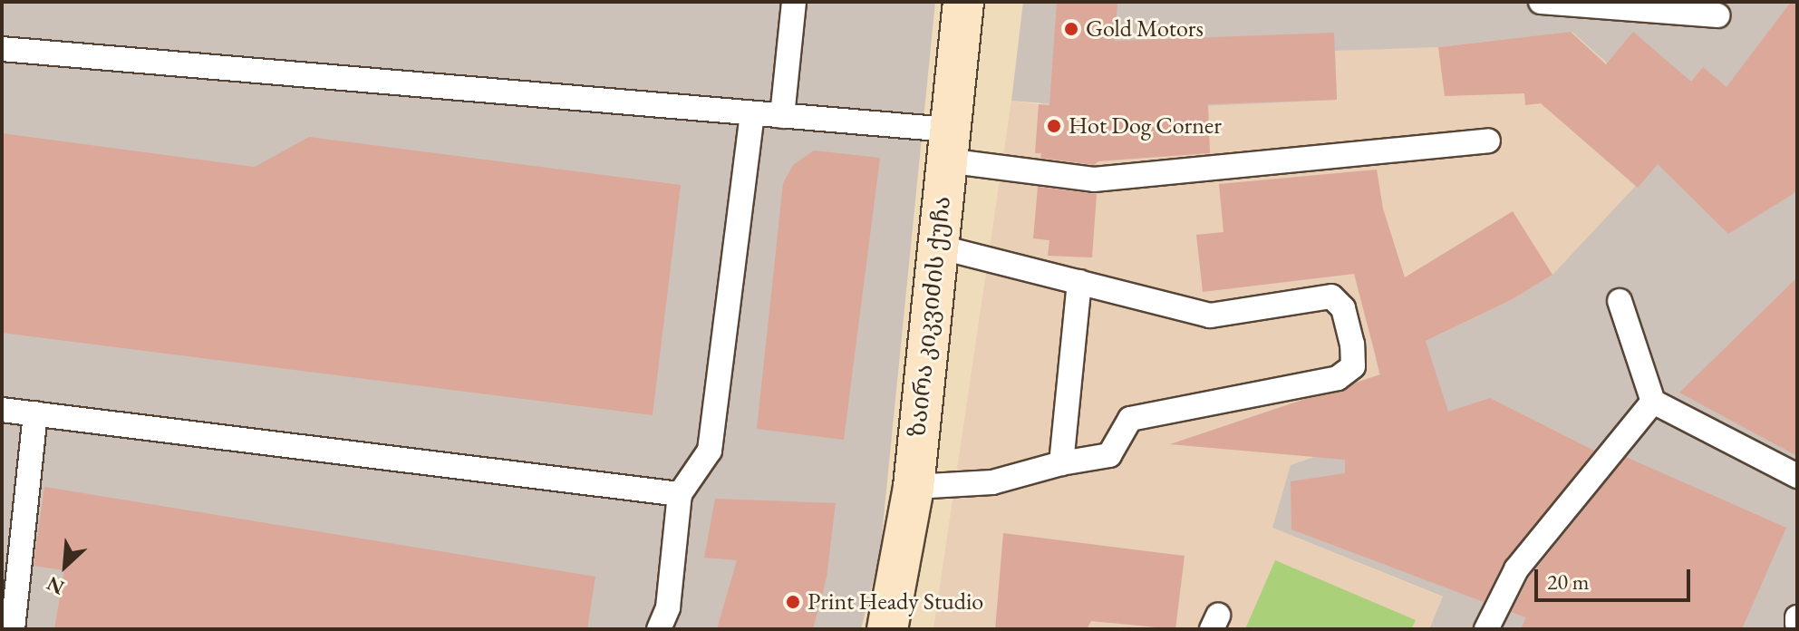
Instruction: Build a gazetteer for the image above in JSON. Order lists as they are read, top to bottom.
{
  "streets": {
    "street": ["ზაირა კიკვიძის ქუჩა"]
  },
  "places": ["Gold Motors", "Hot Dog Corner", "Print Heady Studio"],
  "scale_bar": "20 m",
  "north": "bottom left"
}
